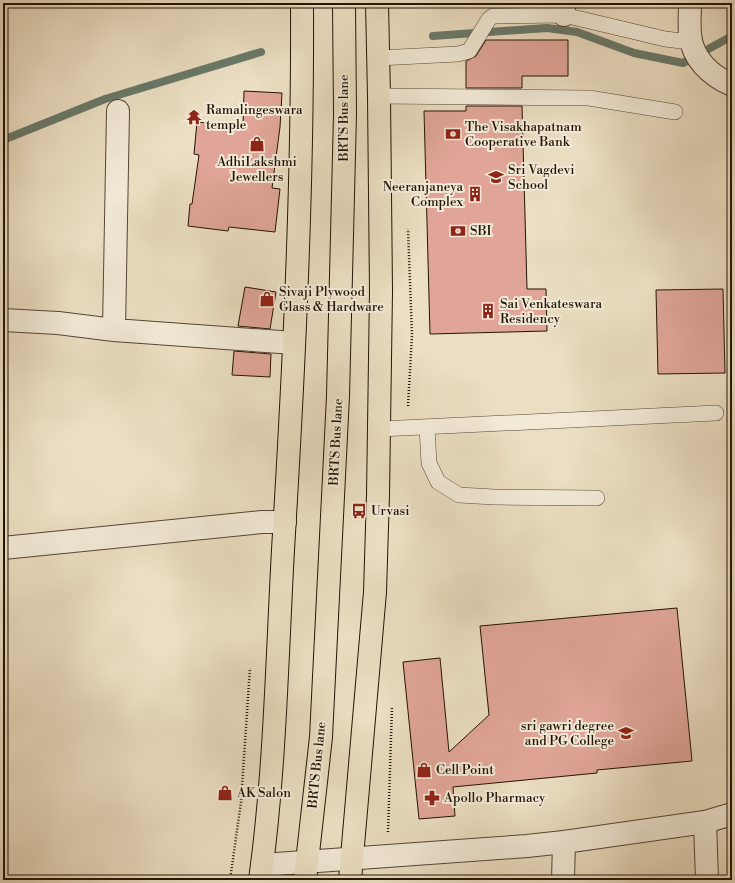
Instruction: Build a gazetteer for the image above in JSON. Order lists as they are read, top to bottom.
{
  "streets": {
    "main road": ["BRTS Bus lane"]
  },
  "places": {
    "temple": ["Ramalingeswara temple"],
    "bank": ["The Visakhapatnam Cooperative Bank", "SBI"],
    "shop": [
      "AdhiLakshmi Jewellers",
      "Sivaji Plywood Glass & Hardware",
      "Cell Point",
      "AK Salon"
    ],
    "school or university": ["Sri Vagdevi School", "sri gawri degree and PG College"],
    "building": ["Neeranjaneya Complex", "Sai Venkateswara Residency"],
    "bus stop": ["Urvasi"],
    "pharmacy": ["Apollo Pharmacy"]
  }
}
